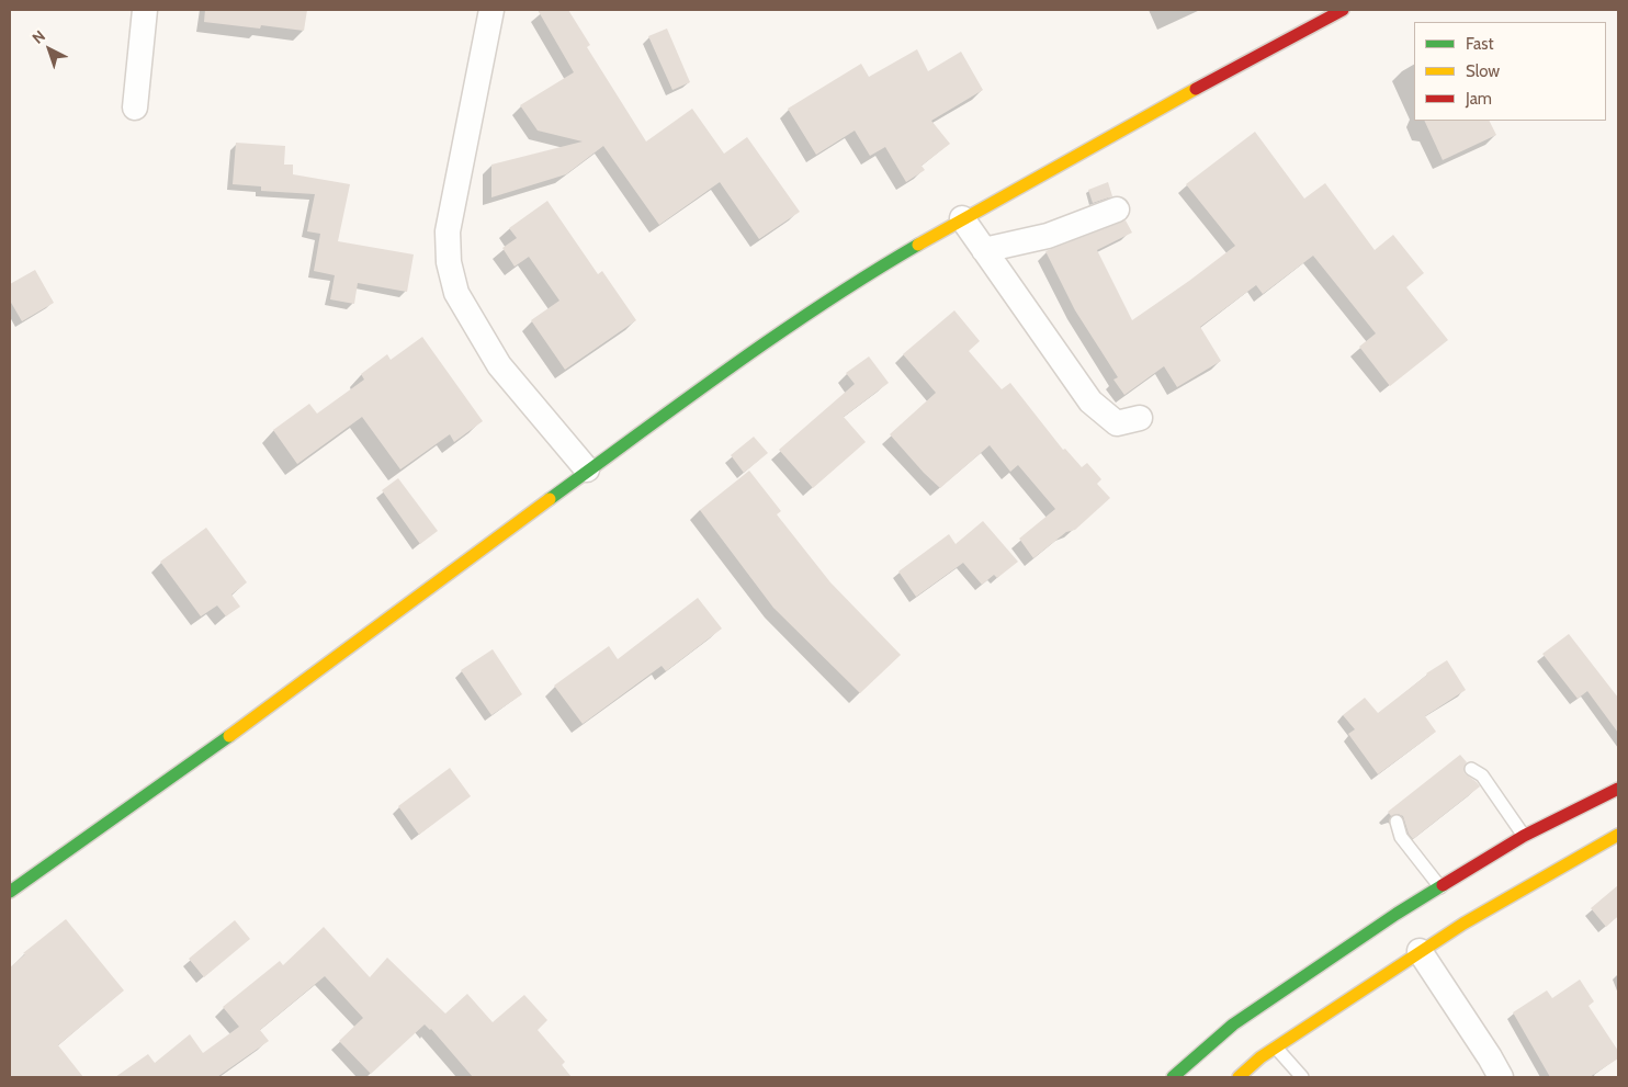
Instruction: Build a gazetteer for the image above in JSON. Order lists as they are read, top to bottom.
{
  "legend": ["Fast", "Slow", "Jam"],
  "north": "top left"
}
